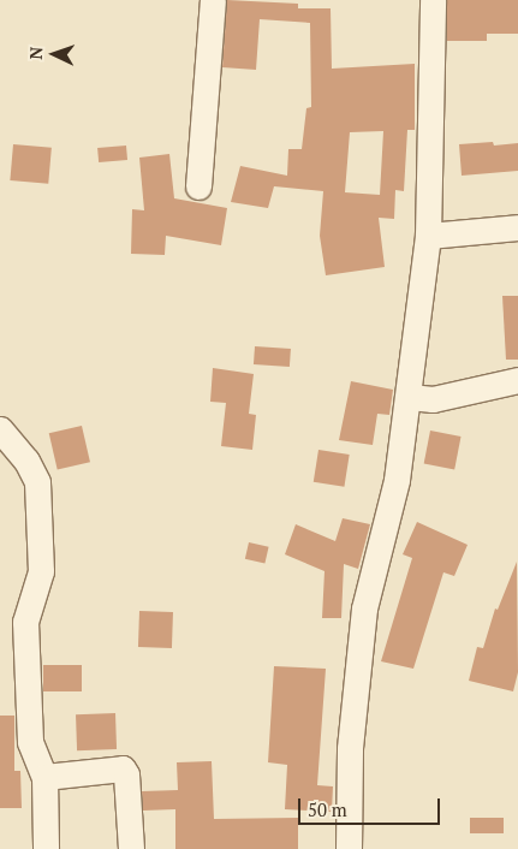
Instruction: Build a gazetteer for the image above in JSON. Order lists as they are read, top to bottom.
{
  "scale_bar": "50 m",
  "north": "left"
}
